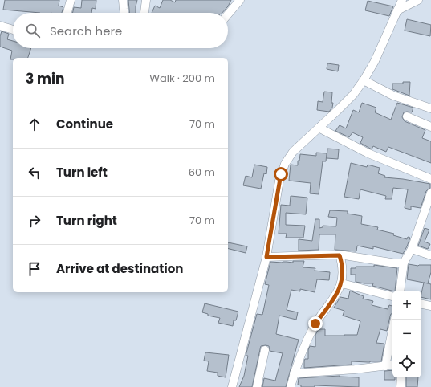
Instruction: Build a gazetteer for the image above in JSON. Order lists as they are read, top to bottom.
{
  "page": {
    "search": "Search here",
    "heading": ["3 min", "Walk · 200 m"],
    "list": [
      ["Continue", "70 m"],
      ["Turn left", "60 m"],
      ["Turn right", "70 m"],
      "Arrive at destination"
    ],
    "map_buttons": ["+", "−"]
  }
}
